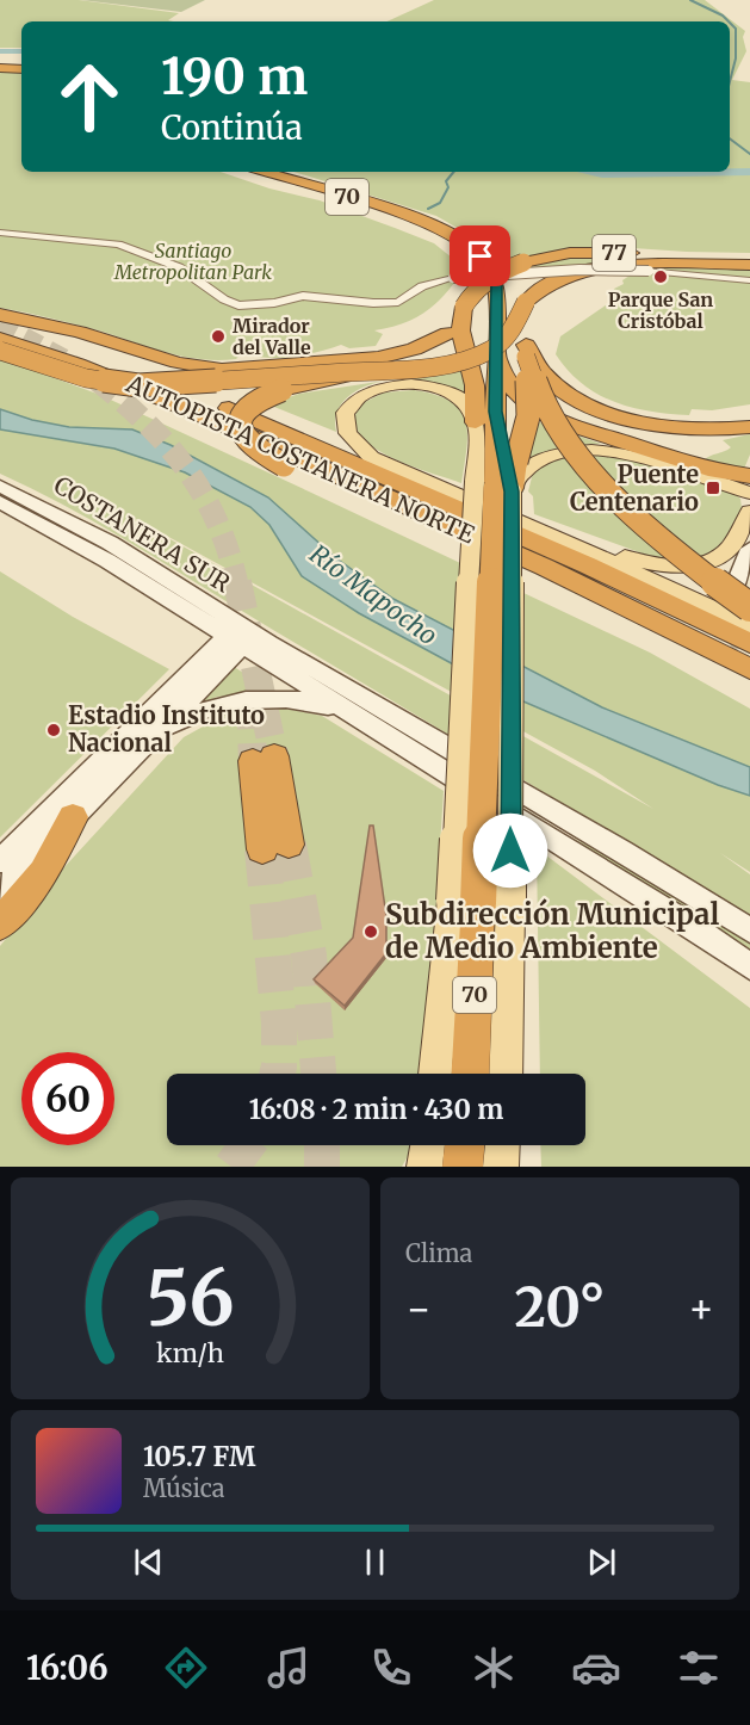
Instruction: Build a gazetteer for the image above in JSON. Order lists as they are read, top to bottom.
{
  "streets": {
    "highway": ["70", "77", "AUTOPISTA COSTANERA NORTE"],
    "main road": ["COSTANERA SUR"]
  },
  "water": ["Río Mapocho"],
  "parks": ["Santiago Metropolitan Park"],
  "places": {
    "other": [
      "Parque San Cristóbal",
      "Mirador del Valle",
      "Estadio Instituto Nacional",
      "Subdirección Municipal de Medio Ambiente"
    ],
    "transit": ["Puente Centenario"]
  },
  "page": {
    "turn": ["190 m", "Continúa"],
    "limit": "60",
    "trip": "16:08 · 2 min · 430 m",
    "tile": "Clima",
    "heat": ["−", "20°", "+"],
    "song": ["105.7 FM", "Música"],
    "tabs": "16:06",
    "gauge": ["56", "km/h"]
  }
}
